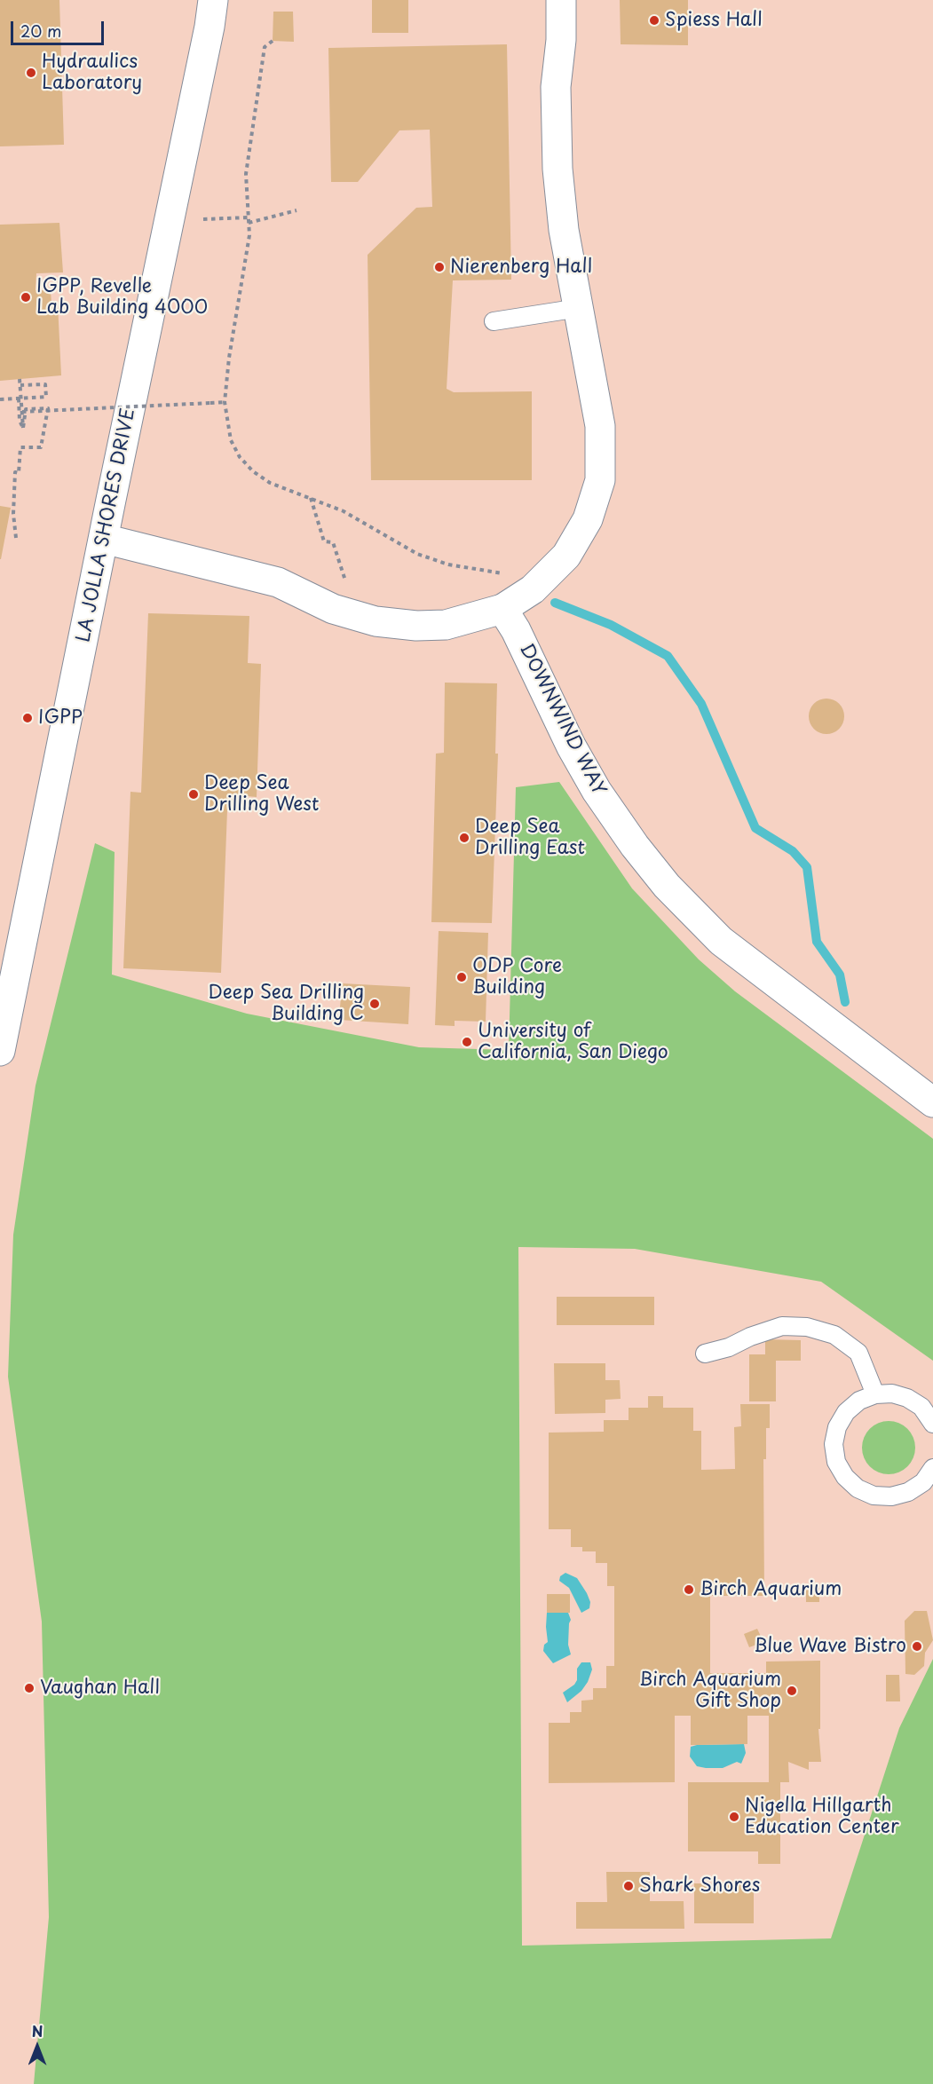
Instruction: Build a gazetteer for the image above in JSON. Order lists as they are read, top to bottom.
{
  "streets": {
    "street": ["LA JOLLA SHORES DRIVE", "DOWNWIND WAY"]
  },
  "places": [
    "Spiess Hall",
    "Hydraulics Laboratory",
    "Nierenberg Hall",
    "IGPP, Revelle Lab Building 4000",
    "IGPP",
    "Deep Sea Drilling West",
    "Deep Sea Drilling East",
    "ODP Core Building",
    "Deep Sea Drilling Building C",
    "University of California, San Diego",
    "Birch Aquarium",
    "Blue Wave Bistro",
    "Vaughan Hall",
    "Birch Aquarium Gift Shop",
    "Nigella Hillgarth Education Center",
    "Shark Shores"
  ],
  "scale_bar": "20 m",
  "north": "top"
}
